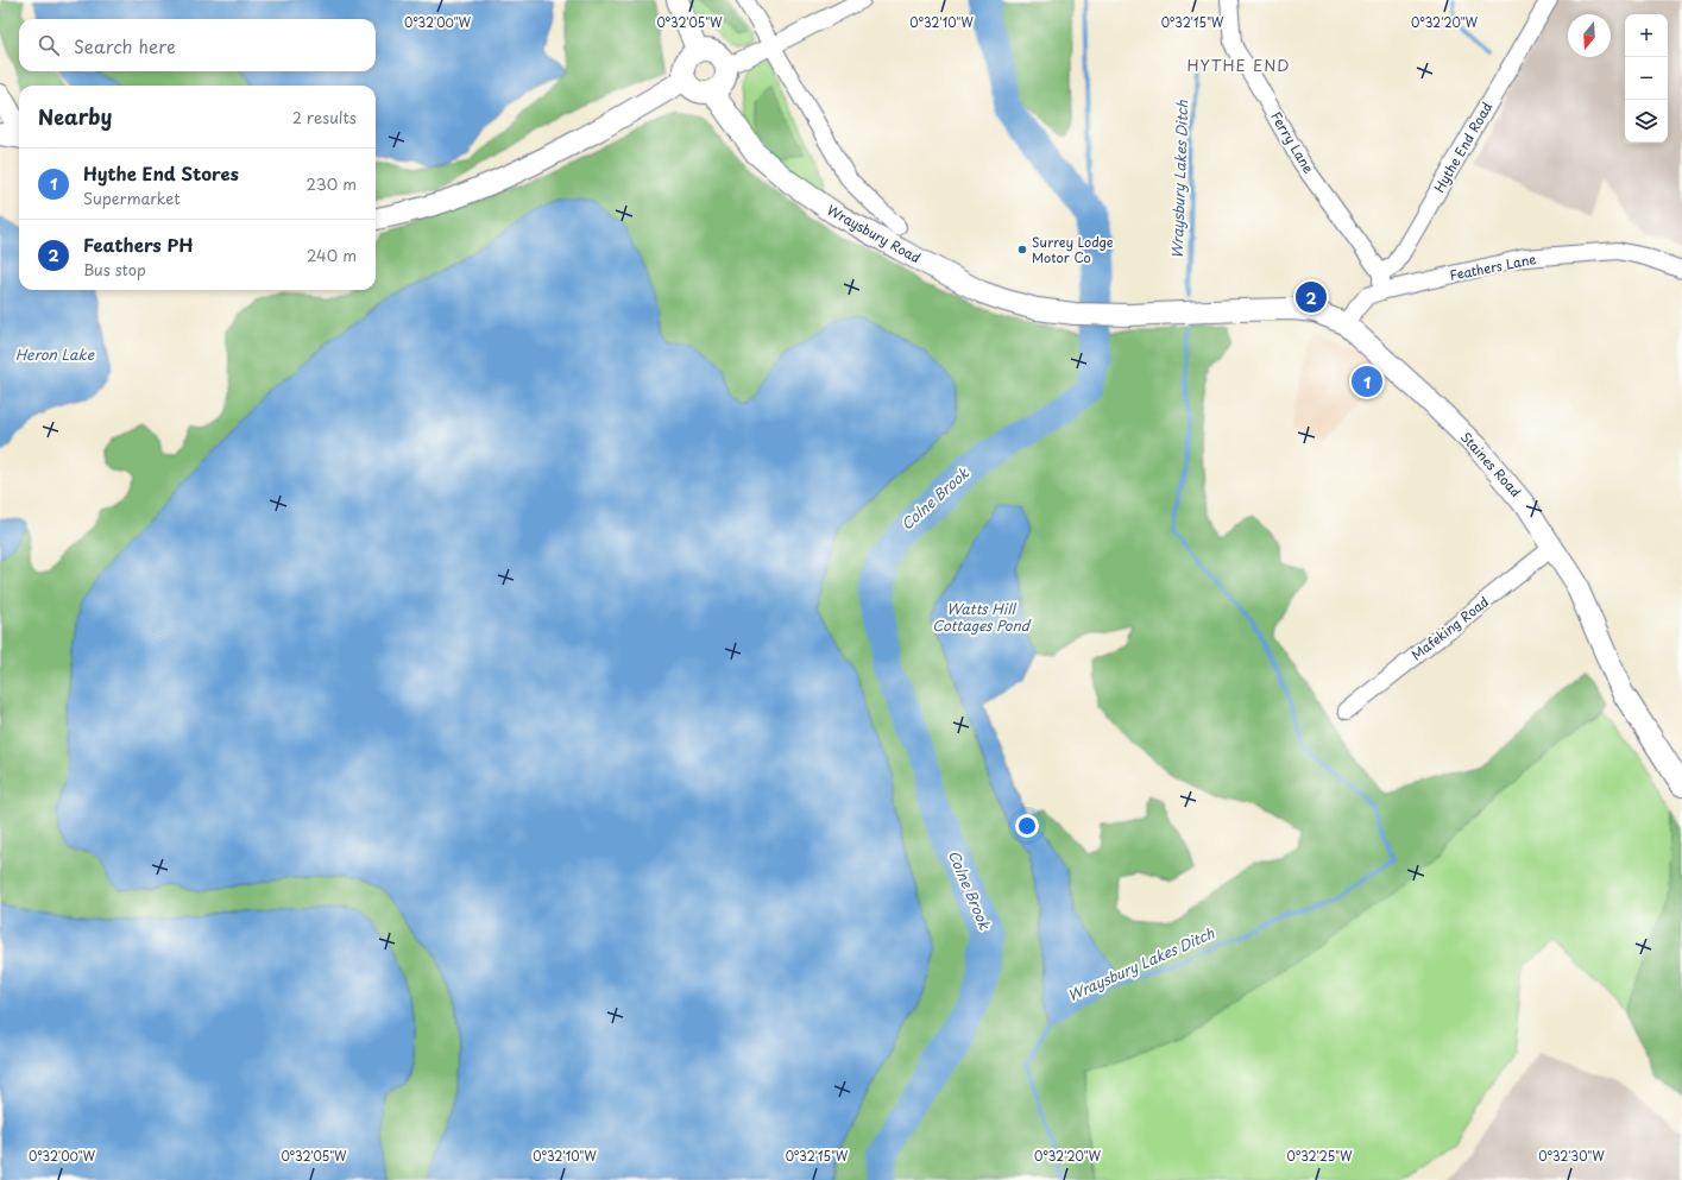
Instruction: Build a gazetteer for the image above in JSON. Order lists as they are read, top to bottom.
{
  "streets": {
    "main road": ["Wraysbury Road", "Staines Road"],
    "street": [
      "Ferry Lane",
      "Hythe End Road",
      "Feathers Lane",
      "Mafeking Road"
    ]
  },
  "crossings": [
    ["Ferry Lane", "Hythe End Road"],
    ["Wraysbury Road", "Feathers Lane"],
    ["Wraysbury Road", "Staines Road"],
    ["Feathers Lane", "Staines Road"],
    ["Staines Road", "Mafeking Road"]
  ],
  "districts": ["HYTHE END"],
  "water": [
    "Wraysbury Lakes Ditch",
    "Heron Lake",
    "Colne Brook",
    "Watts Hill Cottages Pond"
  ],
  "places": ["Surrey Lodge Motor Co"],
  "north": "bottom",
  "page": {
    "map_buttons": ["+", "−"],
    "search": "Search here",
    "heading": ["Nearby", "2 results"],
    "list": [
      {
        "mark": "1",
        "name": "Hythe End Stores",
        "note": "Supermarket",
        "value": "230 m"
      },
      {
        "mark": "2",
        "name": "Feathers PH",
        "note": "Bus stop",
        "value": "240 m"
      }
    ],
    "pins": ["2", "1"]
  },
  "coordinates": [
    "0°32'00\"W",
    "0°32'05\"W",
    "0°32'10\"W",
    "0°32'15\"W",
    "0°32'20\"W",
    "0°32'25\"W",
    "0°32'30\"W"
  ]
}
